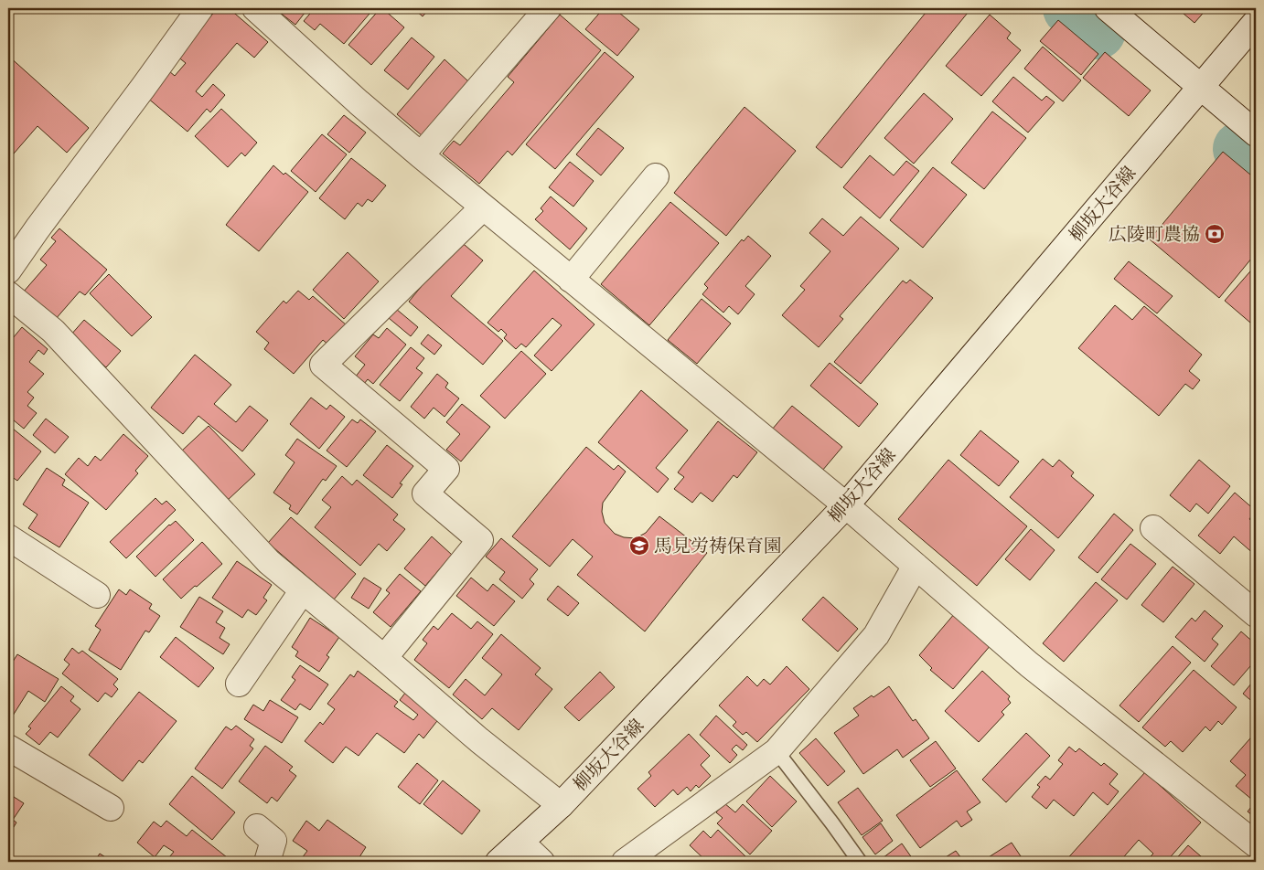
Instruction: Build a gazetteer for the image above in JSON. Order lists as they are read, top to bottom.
{
  "streets": {
    "street": ["柳坂大谷線"]
  },
  "places": {
    "bank": ["広陵町農協"],
    "school or university": ["馬見労祷保育園"]
  }
}
